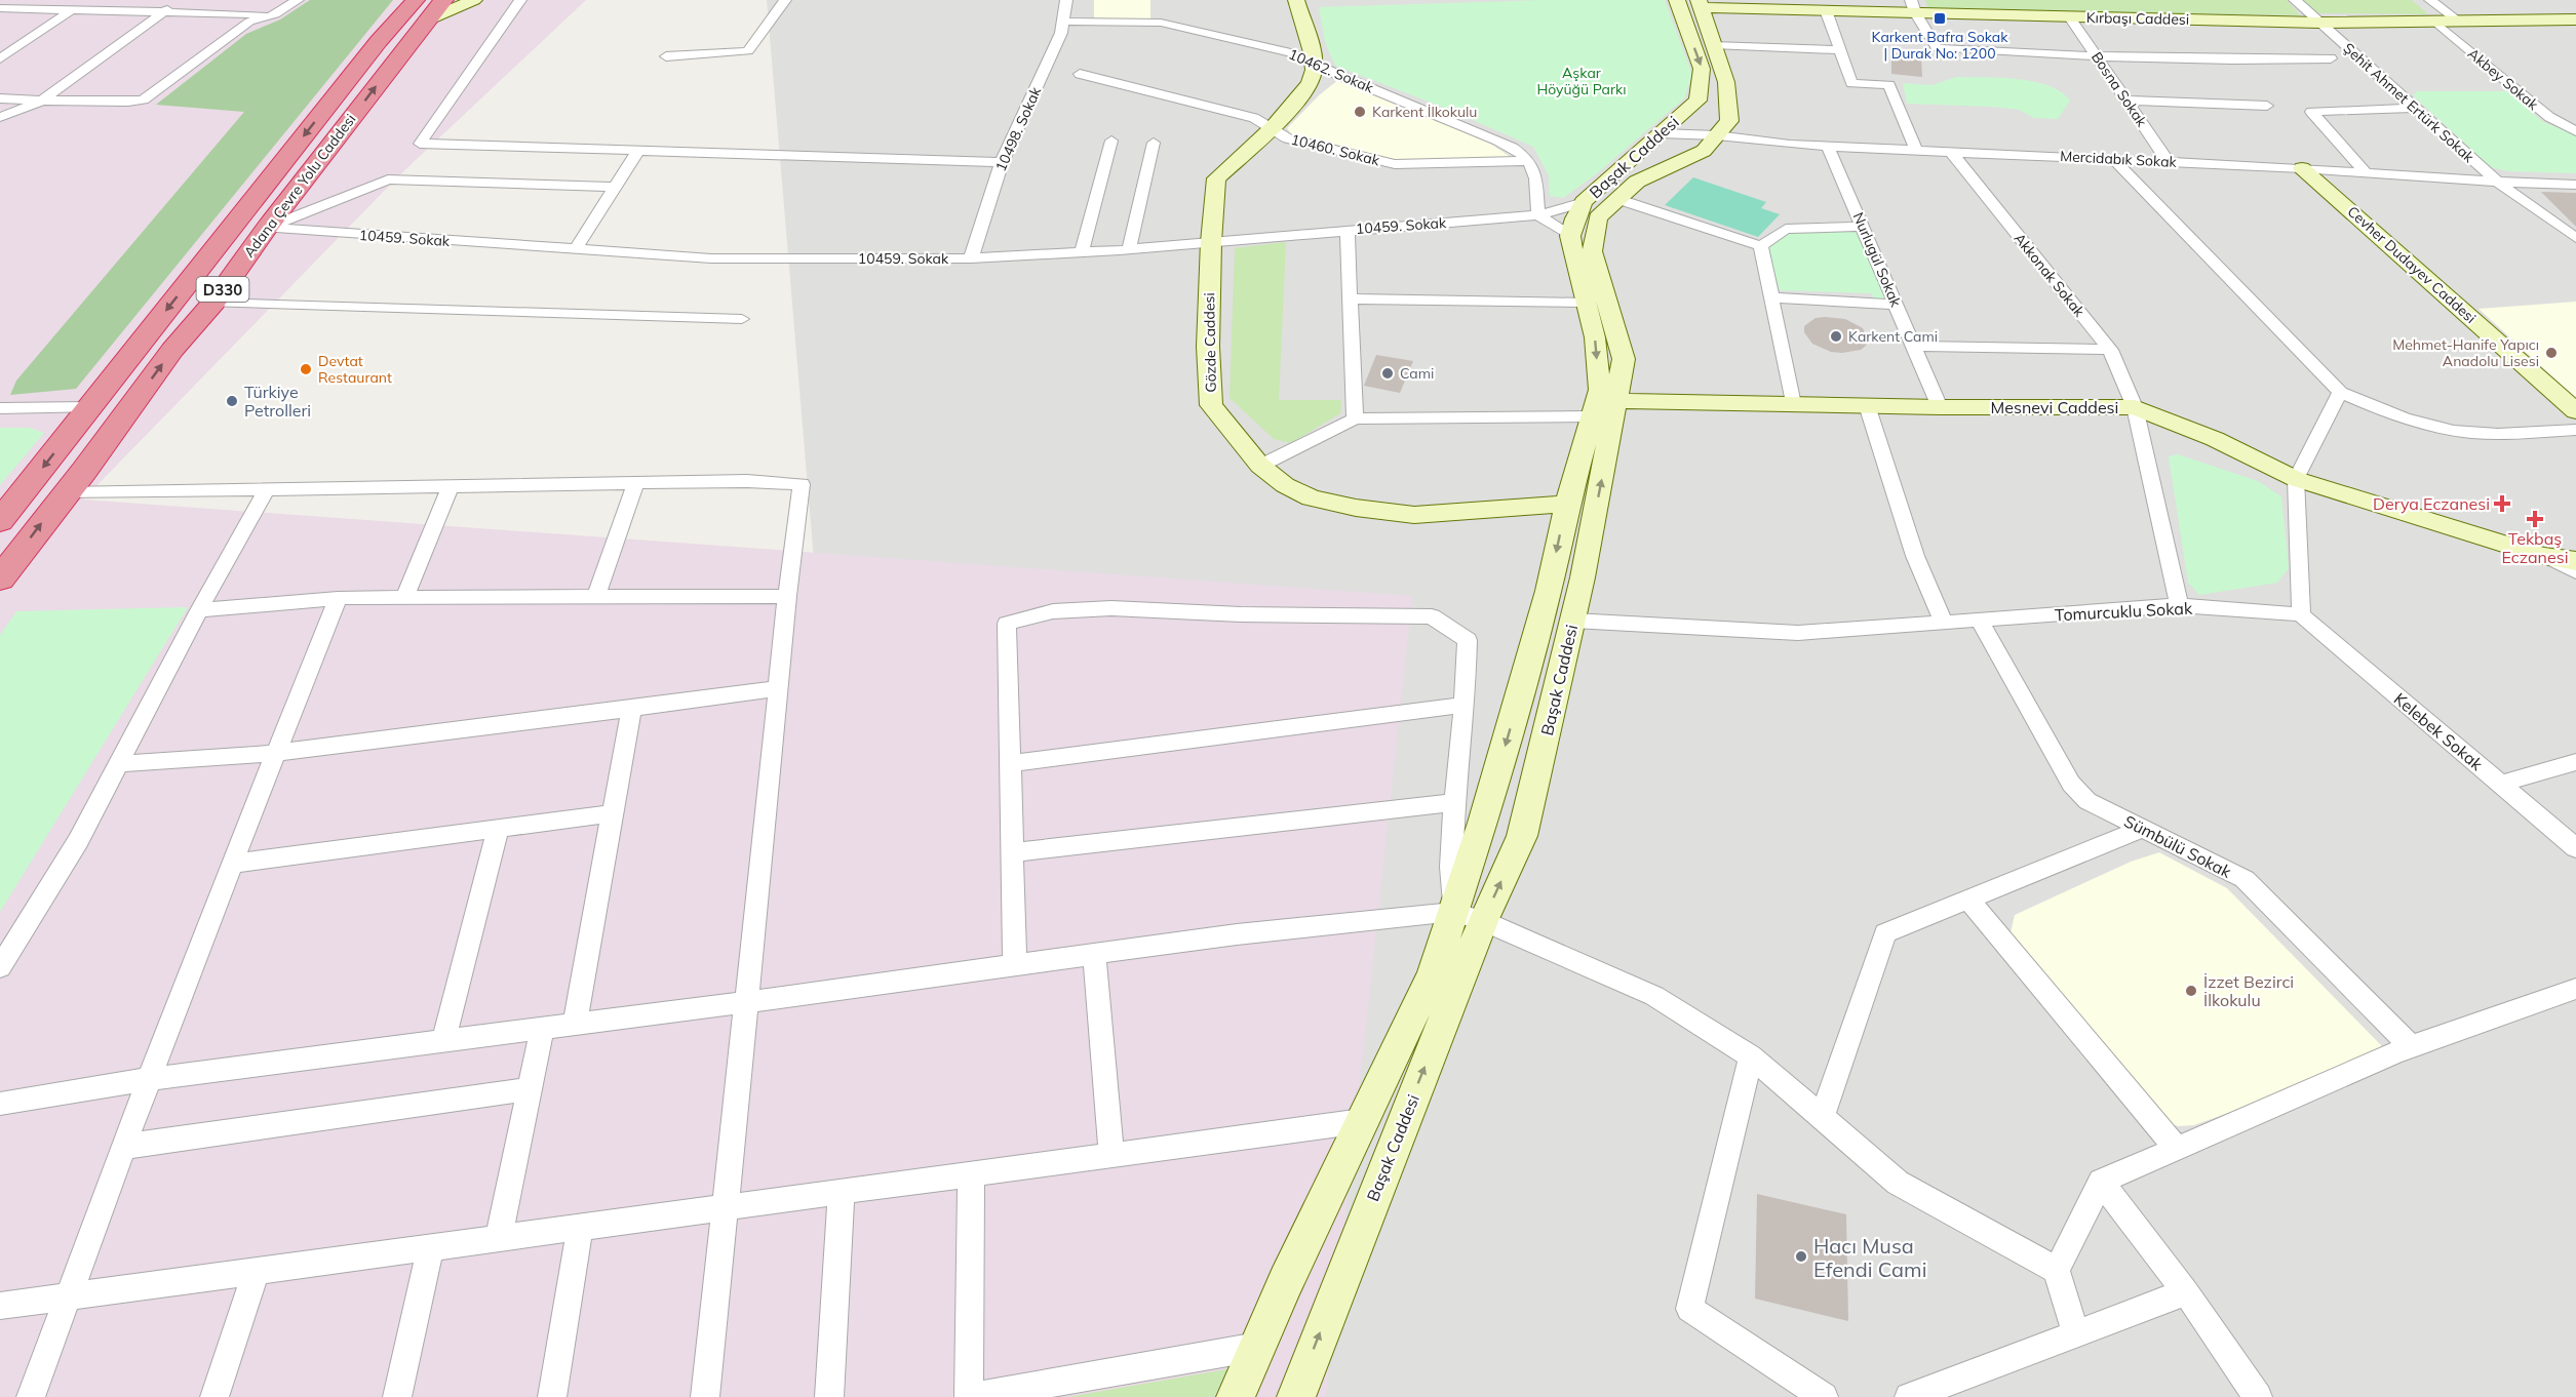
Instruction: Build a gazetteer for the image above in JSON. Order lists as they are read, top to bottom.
{
  "streets": {
    "highway": ["Adana Çevre Yolu Caddesi", "D330"],
    "street": [
      "Kırbaşı Caddesi",
      "10462. Sokak",
      "Akbey Sokak",
      "Bosna Sokak",
      "Şehit Ahmet Ertürk Sokak",
      "10498. Sokak",
      "10460. Sokak",
      "Başak Caddesi",
      "Mercidabık Sokak",
      "10459. Sokak",
      "Nurlugül Sokak",
      "Cevher Dudayev Caddesi",
      "Akkonak Sokak",
      "Gözde Caddesi",
      "Mesnevi Caddesi",
      "Tomurcuklu Sokak",
      "Kelebek Sokak",
      "Sümbülü Sokak"
    ]
  },
  "crossings": [
    ["Kırbaşı Caddesi", "Akbey Sokak"],
    ["Kırbaşı Caddesi", "Bosna Sokak"],
    ["Kırbaşı Caddesi", "Şehit Ahmet Ertürk Sokak"],
    ["Kırbaşı Caddesi", "Başak Caddesi"],
    ["10462. Sokak", "10498. Sokak"],
    ["10462. Sokak", "10460. Sokak"],
    ["10462. Sokak", "Gözde Caddesi"],
    ["Bosna Sokak", "Mercidabık Sokak"],
    ["Şehit Ahmet Ertürk Sokak", "Mercidabık Sokak"],
    ["10498. Sokak", "10459. Sokak"],
    ["10460. Sokak", "Gözde Caddesi"],
    ["Başak Caddesi", "Mercidabık Sokak"],
    ["Başak Caddesi", "10459. Sokak"],
    ["Başak Caddesi", "Gözde Caddesi"],
    ["Başak Caddesi", "Mesnevi Caddesi"],
    ["Başak Caddesi", "Tomurcuklu Sokak"],
    ["Mercidabık Sokak", "Nurlugül Sokak"],
    ["Mercidabık Sokak", "Cevher Dudayev Caddesi"],
    ["Mercidabık Sokak", "Akkonak Sokak"],
    ["Adana Çevre Yolu Caddesi", "10459. Sokak"],
    ["10459. Sokak", "Gözde Caddesi"],
    ["Nurlugül Sokak", "Mesnevi Caddesi"],
    ["Akkonak Sokak", "Mesnevi Caddesi"],
    ["Akkonak Sokak", "Tomurcuklu Sokak"],
    ["Tomurcuklu Sokak", "Kelebek Sokak"],
    ["Tomurcuklu Sokak", "Sümbülü Sokak"]
  ],
  "parks": ["Aşkar Höyüğü Parkı"],
  "places": {
    "transit": ["Karkent Bafra Sokak | Durak No: 1200"],
    "other": [
      "Karkent İlkokulu",
      "Karkent Cami",
      "Mehmet-Hanife Yapıcı Anadolu Lisesi",
      "Devtat Restaurant",
      "Cami",
      "Türkiye Petrolleri",
      "İzzet Bezirci İlkokulu",
      "Hacı Musa Efendi Cami"
    ],
    "health": ["Derya Eczanesi", "Tekbaş Eczanesi"]
  }
}
